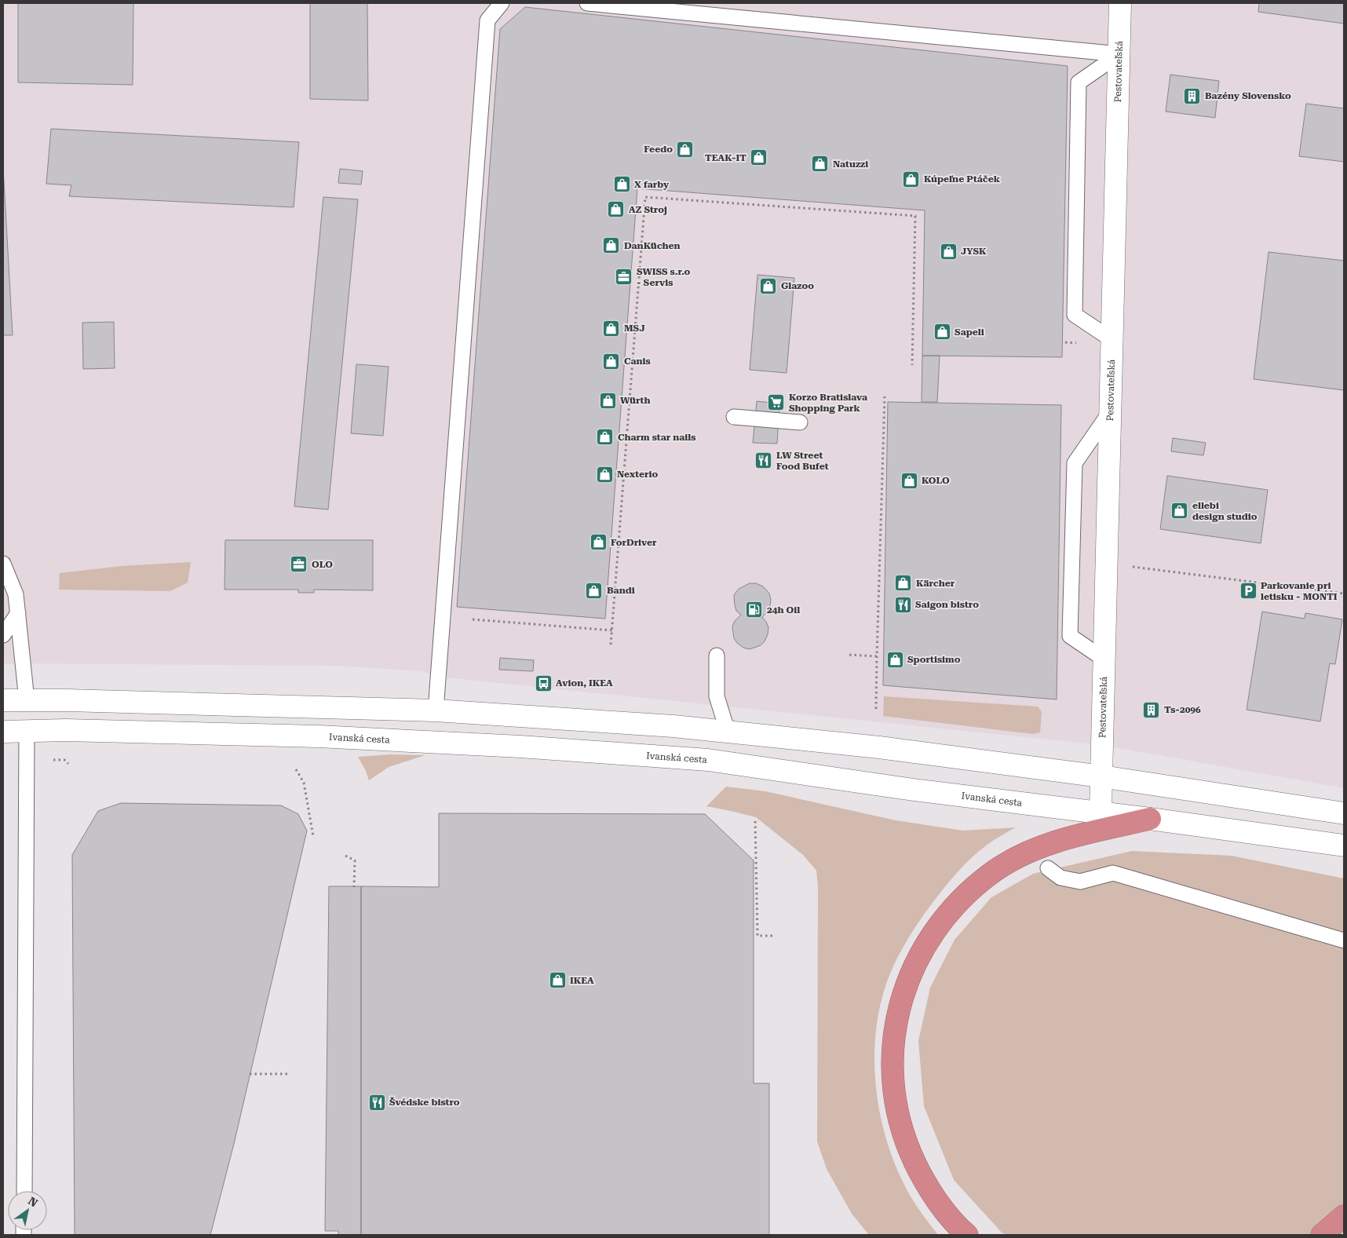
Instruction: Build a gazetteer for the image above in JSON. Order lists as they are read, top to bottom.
{
  "streets": {
    "street": ["Pestovateľská", "Ivanská cesta"]
  },
  "crossings": [
    ["Pestovateľská", "Ivanská cesta"]
  ],
  "places": {
    "building": ["Bazény Slovensko", "Ts-2096"],
    "shop": [
      "Feedo",
      "TEAK-IT",
      "Natuzzi",
      "Kúpeľne Ptáček",
      "X farby",
      "AZ Stroj",
      "DanKüchen",
      "JYSK",
      "Glazoo",
      "MSJ",
      "Sapeli",
      "Canis",
      "Würth",
      "Charm star nails",
      "Nexterio",
      "KOLO",
      "ellebi design studio",
      "ForDriver",
      "Kärcher",
      "Bandi",
      "Sportisimo",
      "IKEA"
    ],
    "office": ["SWISS s.r.o - Servis", "OLO"],
    "supermarket": ["Korzo Bratislava Shopping Park"],
    "restaurant": ["LW Street Food Bufet", "Saigon bistro", "Švédske bistro"],
    "parking": ["Parkovanie pri letisku - MONTI"],
    "fuel station": ["24h Oil"],
    "bus stop": ["Avion, IKEA"]
  },
  "north": "top right"
}
